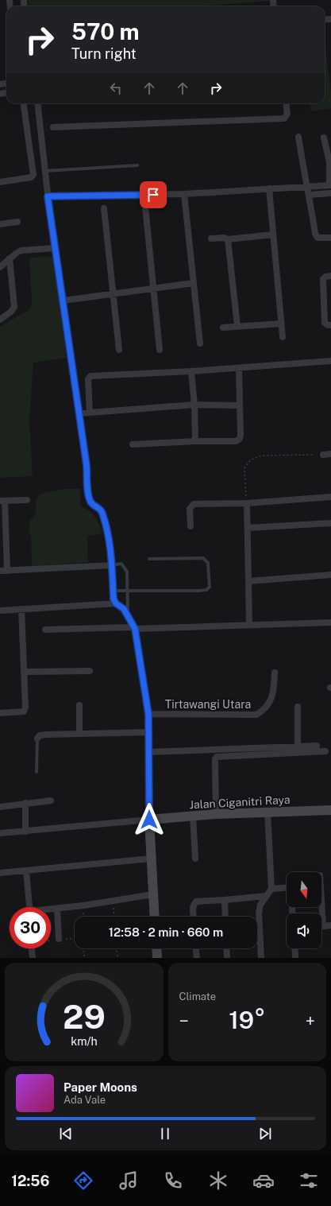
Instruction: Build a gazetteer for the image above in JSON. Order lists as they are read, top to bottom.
{
  "streets": {
    "street": ["Tirtawangi Utara", "Jalan Ciganitri Raya"]
  },
  "north": "bottom",
  "page": {
    "turn": ["570 m", "Turn right"],
    "limit": "30",
    "trip": "12:58 · 2 min · 660 m",
    "tile": "Climate",
    "heat": ["−", "19°", "+"],
    "song": ["Paper Moons", "Ada Vale"],
    "tabs": "12:56",
    "gauge": ["29", "km/h"]
  }
}
